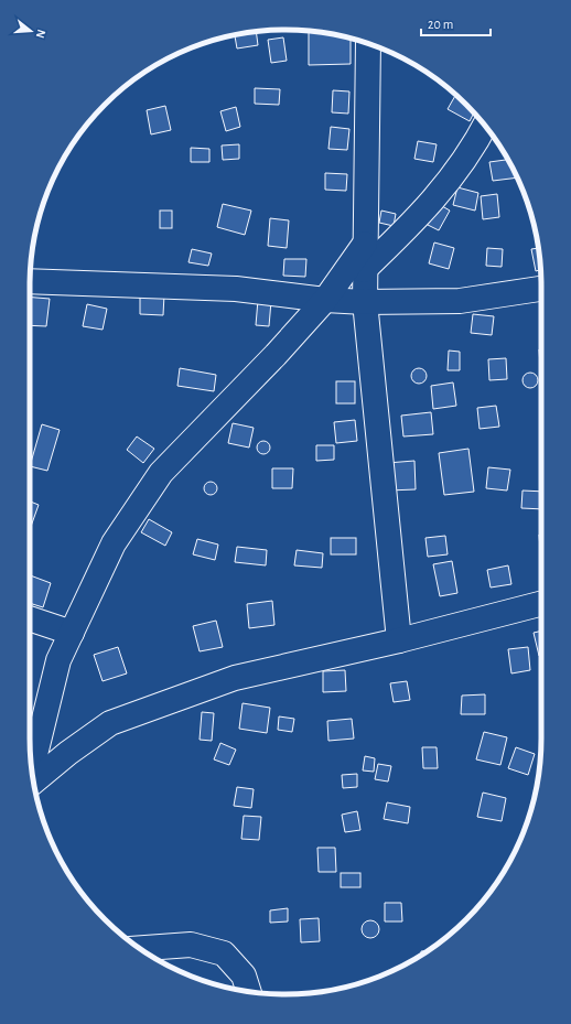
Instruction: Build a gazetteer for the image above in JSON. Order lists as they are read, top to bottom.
{
  "scale_bar": "20 m",
  "north": "right"
}
